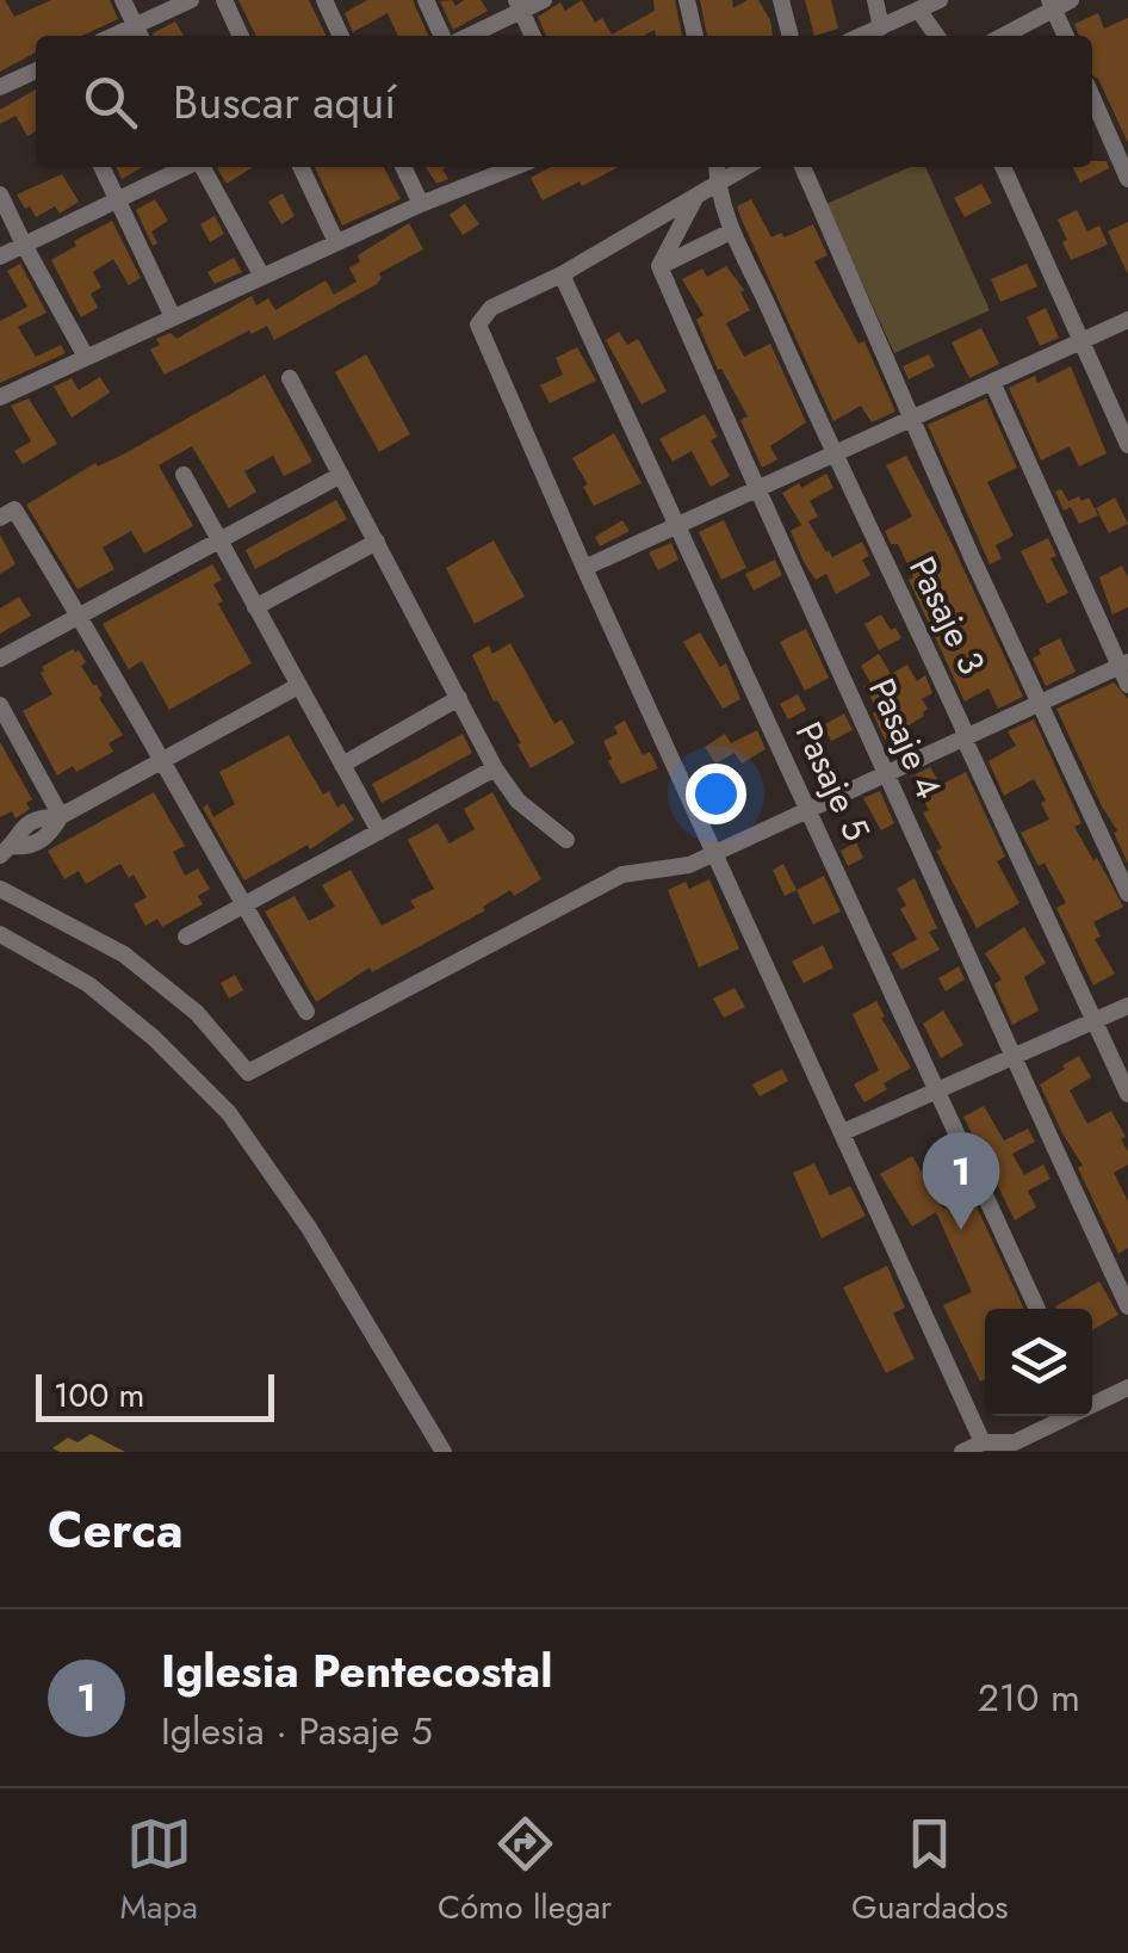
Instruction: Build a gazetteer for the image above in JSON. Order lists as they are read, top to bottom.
{
  "streets": {
    "street": ["Pasaje 3", "Pasaje 4", "Pasaje 5"]
  },
  "scale_bar": "100 m",
  "page": {
    "search": "Buscar aquí",
    "pins": "1",
    "scale": "100 m",
    "heading": "Cerca",
    "list": [
      {
        "mark": "1",
        "name": "Iglesia Pentecostal",
        "note": "Iglesia · Pasaje 5",
        "value": "210 m"
      }
    ],
    "nav": ["Mapa", "Cómo llegar", "Guardados"]
  }
}
